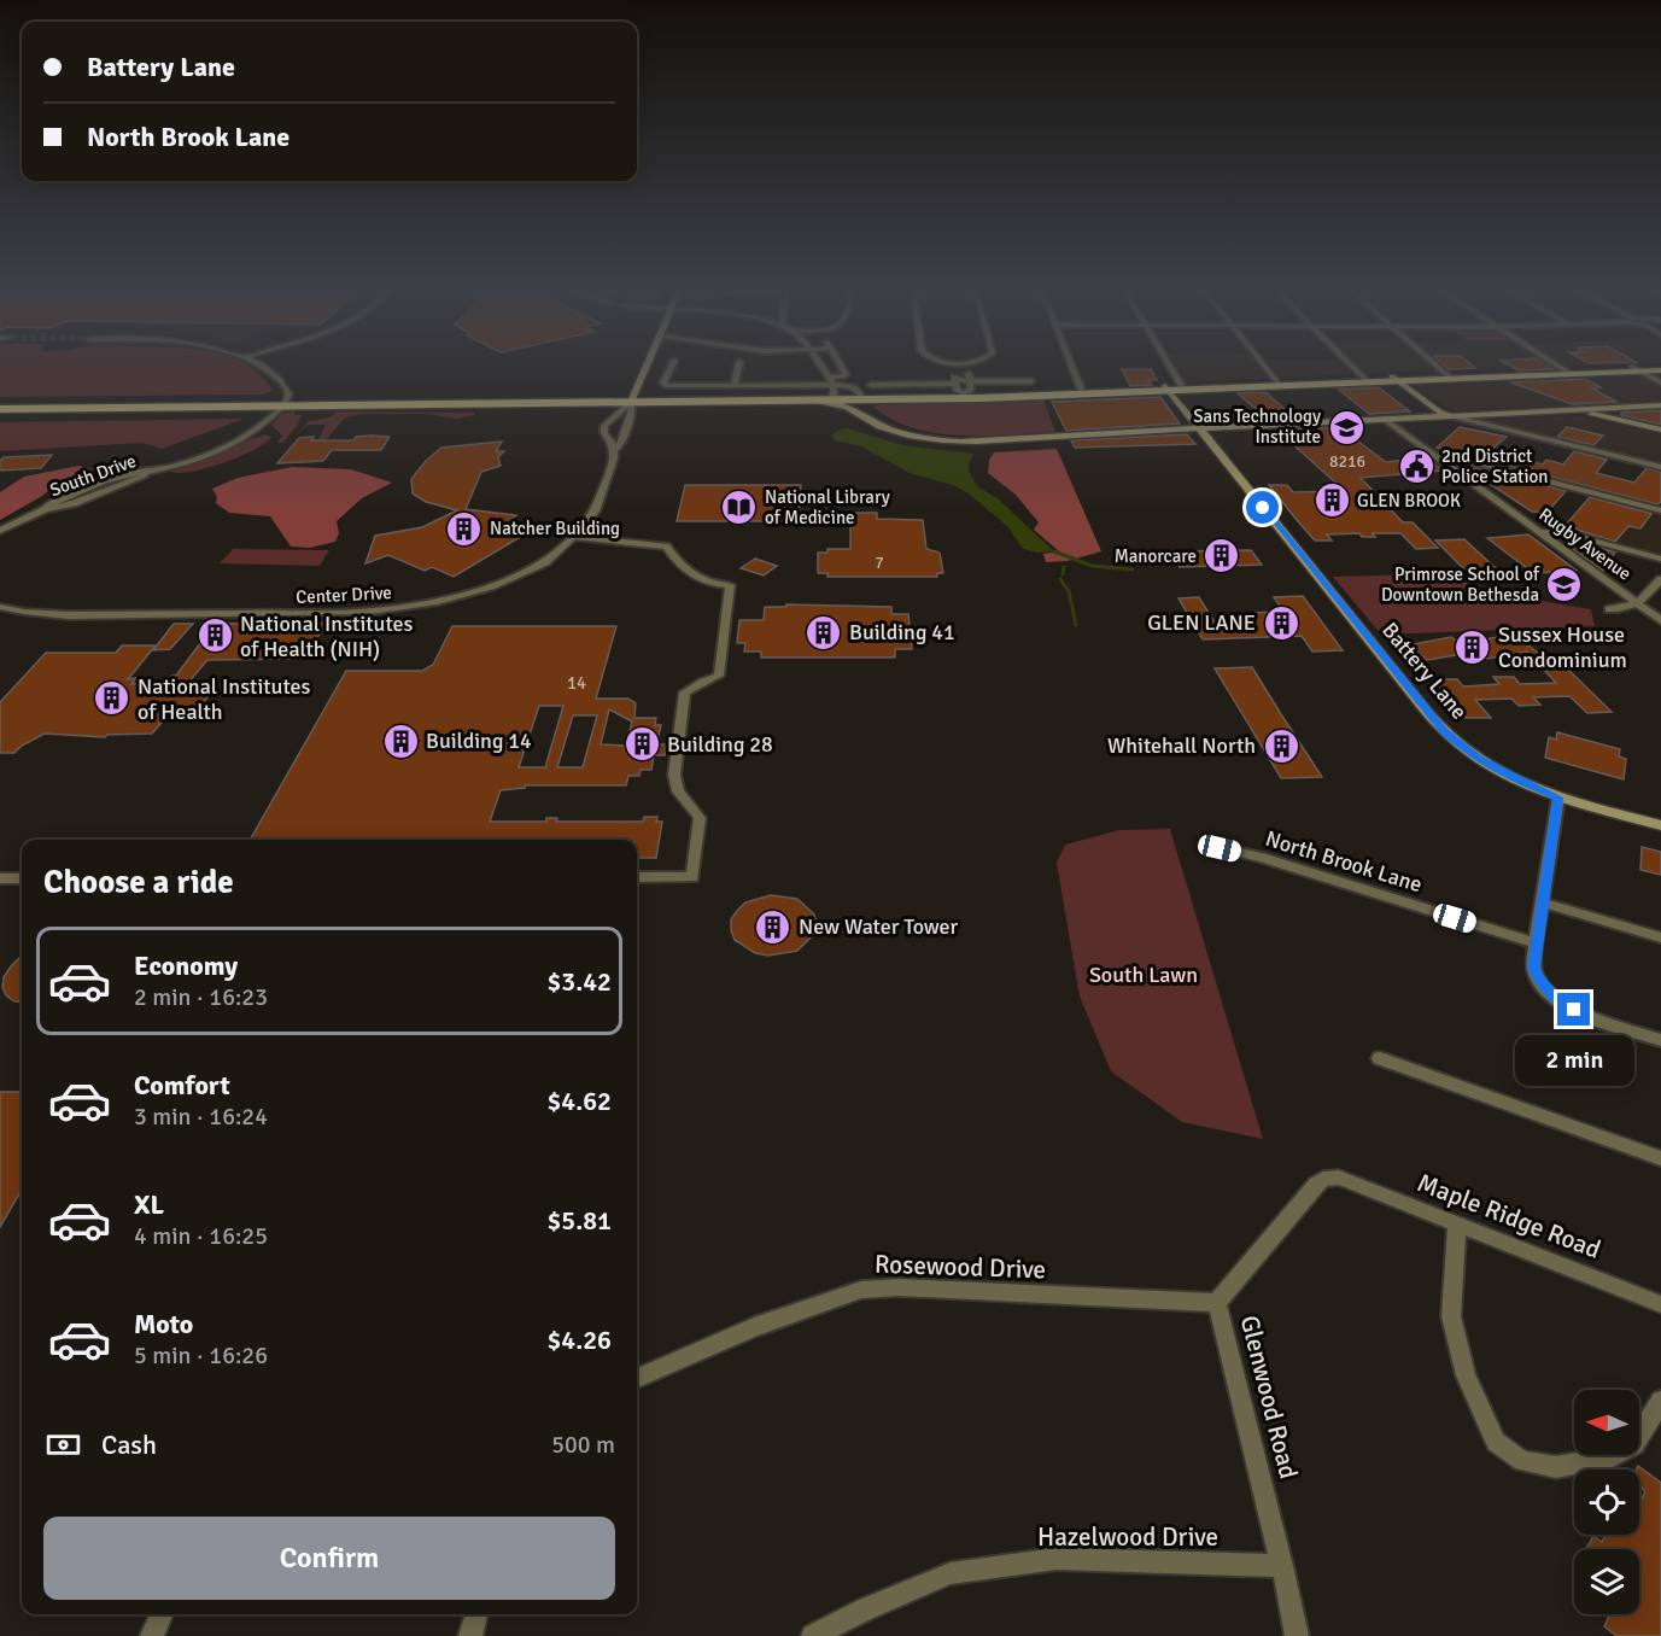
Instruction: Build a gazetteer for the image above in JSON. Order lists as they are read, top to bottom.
{
  "streets": {
    "street": [
      "South Drive",
      "Rugby Avenue",
      "Center Drive",
      "Battery Lane",
      "North Brook Lane",
      "Maple Ridge Road",
      "Rosewood Drive",
      "Glenwood Road",
      "Hazelwood Drive"
    ]
  },
  "crossings": [
    ["Maple Ridge Road", "Glenwood Road"],
    ["Rosewood Drive", "Glenwood Road"],
    ["Glenwood Road", "Hazelwood Drive"]
  ],
  "parks": ["South Lawn"],
  "places": {
    "school or university": ["Sans Technology Institute", "Primrose School of Downtown Bethesda"],
    "public building": ["2nd District Police Station"],
    "building": [
      "GLEN BROOK",
      "Natcher Building",
      "Manorcare",
      "GLEN LANE",
      "Building 41",
      "National Institutes of Health (NIH)",
      "Sussex House Condominium",
      "National Institutes of Health",
      "Building 14",
      "Building 28",
      "Whitehall North",
      "New Water Tower"
    ],
    "library": ["National Library of Medicine"]
  },
  "house_numbers": ["8216", "7", "14"],
  "north": "left",
  "page": {
    "banner": ["Battery Lane", "North Brook Lane"],
    "heading": "Choose a ride",
    "list": [
      {
        "name": "Economy",
        "note": "2 min · 16:23",
        "value": "$3.42"
      },
      {
        "name": "Comfort",
        "note": "3 min · 16:24",
        "value": "$4.62"
      },
      {
        "name": "XL",
        "note": "4 min · 16:25",
        "value": "$5.81"
      },
      {
        "name": "Moto",
        "note": "5 min · 16:26",
        "value": "$4.26"
      }
    ],
    "bubble": "2 min",
    "pay": ["Cash", "500 m"],
    "buttons": "Confirm"
  }
}
